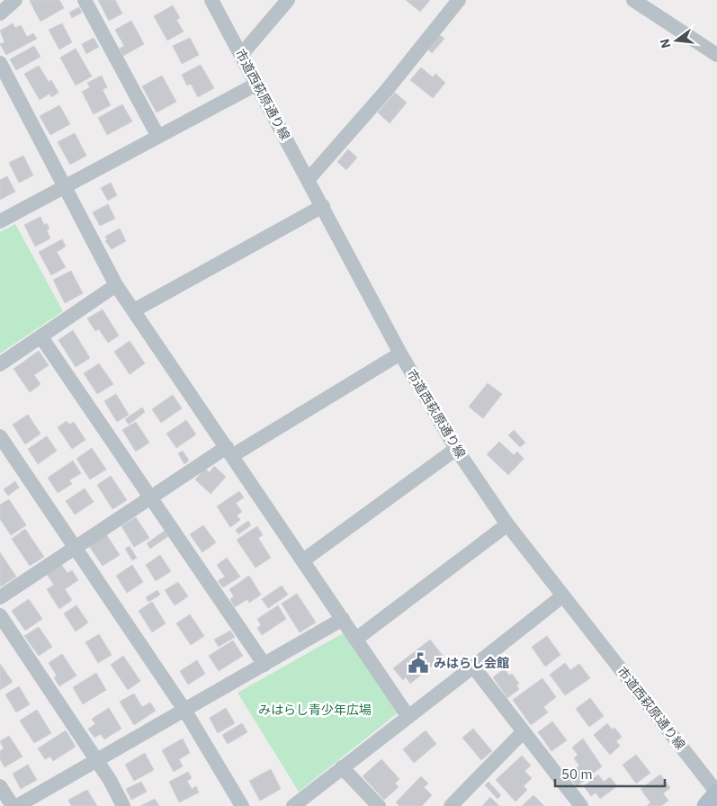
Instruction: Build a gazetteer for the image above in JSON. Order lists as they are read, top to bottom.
{
  "streets": {
    "street": ["市道西萩原通り線"]
  },
  "parks": ["みはらし青少年広場"],
  "places": {
    "public building": ["みはらし会館"]
  },
  "scale_bar": "50 m",
  "north": "left"
}
